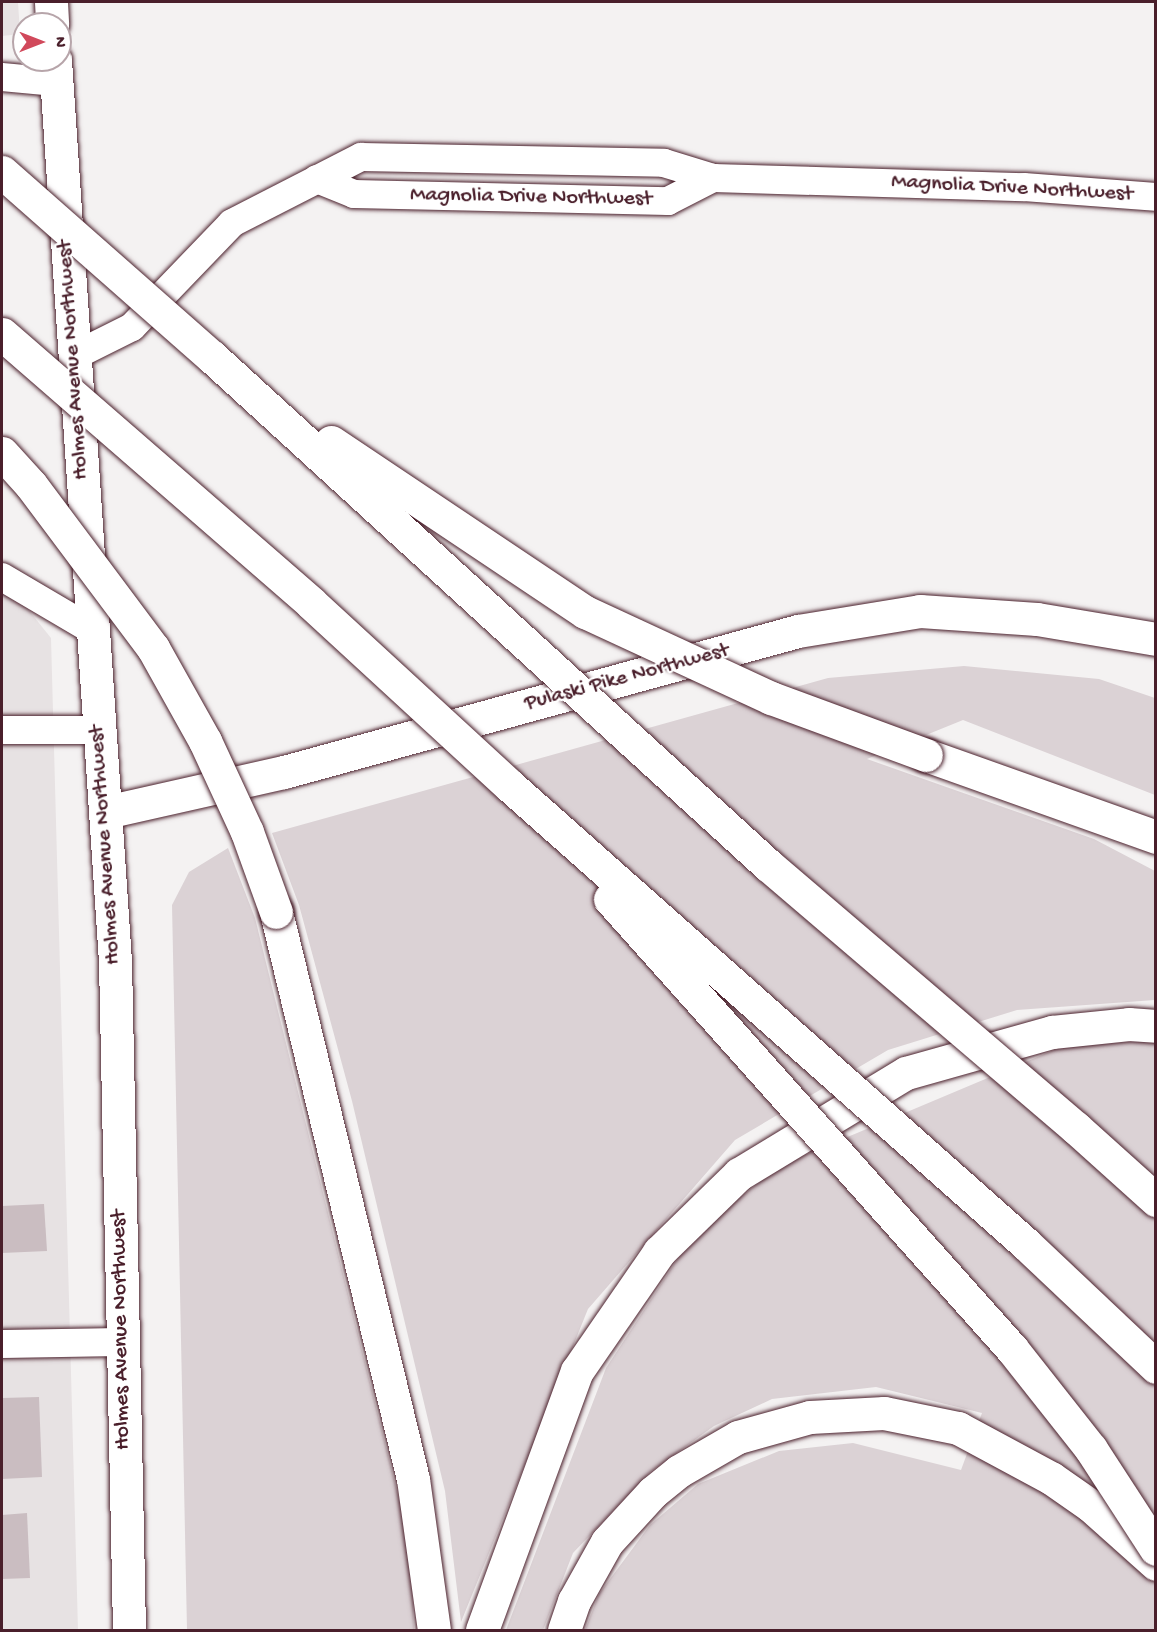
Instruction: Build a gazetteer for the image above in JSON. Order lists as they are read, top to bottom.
{
  "streets": {
    "main road": ["Holmes Avenue Northwest", "Pulaski Pike Northwest"],
    "street": ["Magnolia Drive Northwest"]
  },
  "crossings": [
    ["Holmes Avenue Northwest", "Pulaski Pike Northwest"]
  ],
  "north": "right"
}
